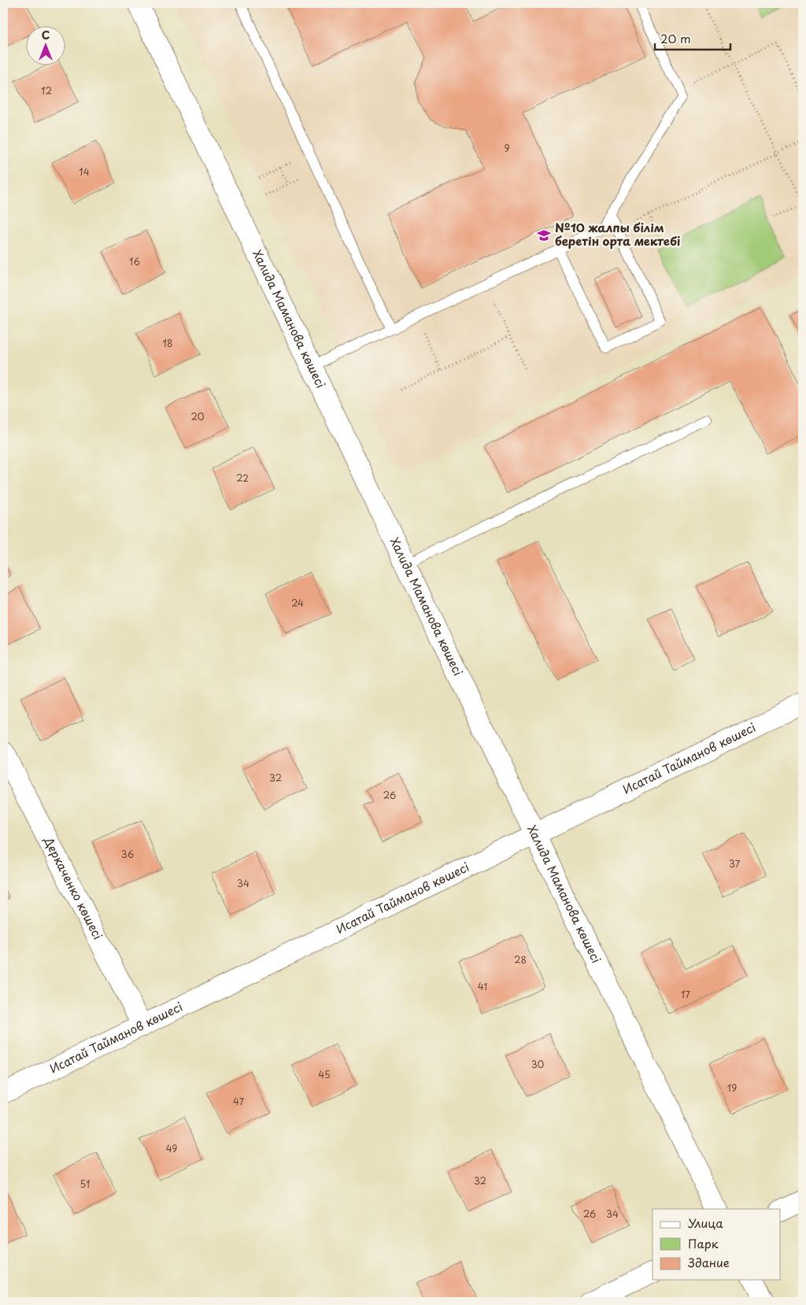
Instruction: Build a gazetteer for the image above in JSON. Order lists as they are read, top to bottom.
{
  "streets": {
    "street": ["Халида Маманова көшесі", "Исатай Тайманов көшесі", "Деркаченко көшесі"]
  },
  "crossings": [
    ["Халида Маманова көшесі", "Исатай Тайманов көшесі"],
    ["Исатай Тайманов көшесі", "Деркаченко көшесі"]
  ],
  "places": {
    "school or university": ["№10 жалпы білім беретін орта мектебі"]
  },
  "house_numbers": [
    "12",
    "9",
    "14",
    "16",
    "18",
    "20",
    "22",
    "24",
    "32",
    "26",
    "36",
    "37",
    "34",
    "28",
    "41",
    "17",
    "30",
    "45",
    "19",
    "47",
    "49",
    "32",
    "51",
    "26",
    "34"
  ],
  "legend": ["Улица", "Парк", "Здание"],
  "scale_bar": "20 m",
  "north": "top"
}
